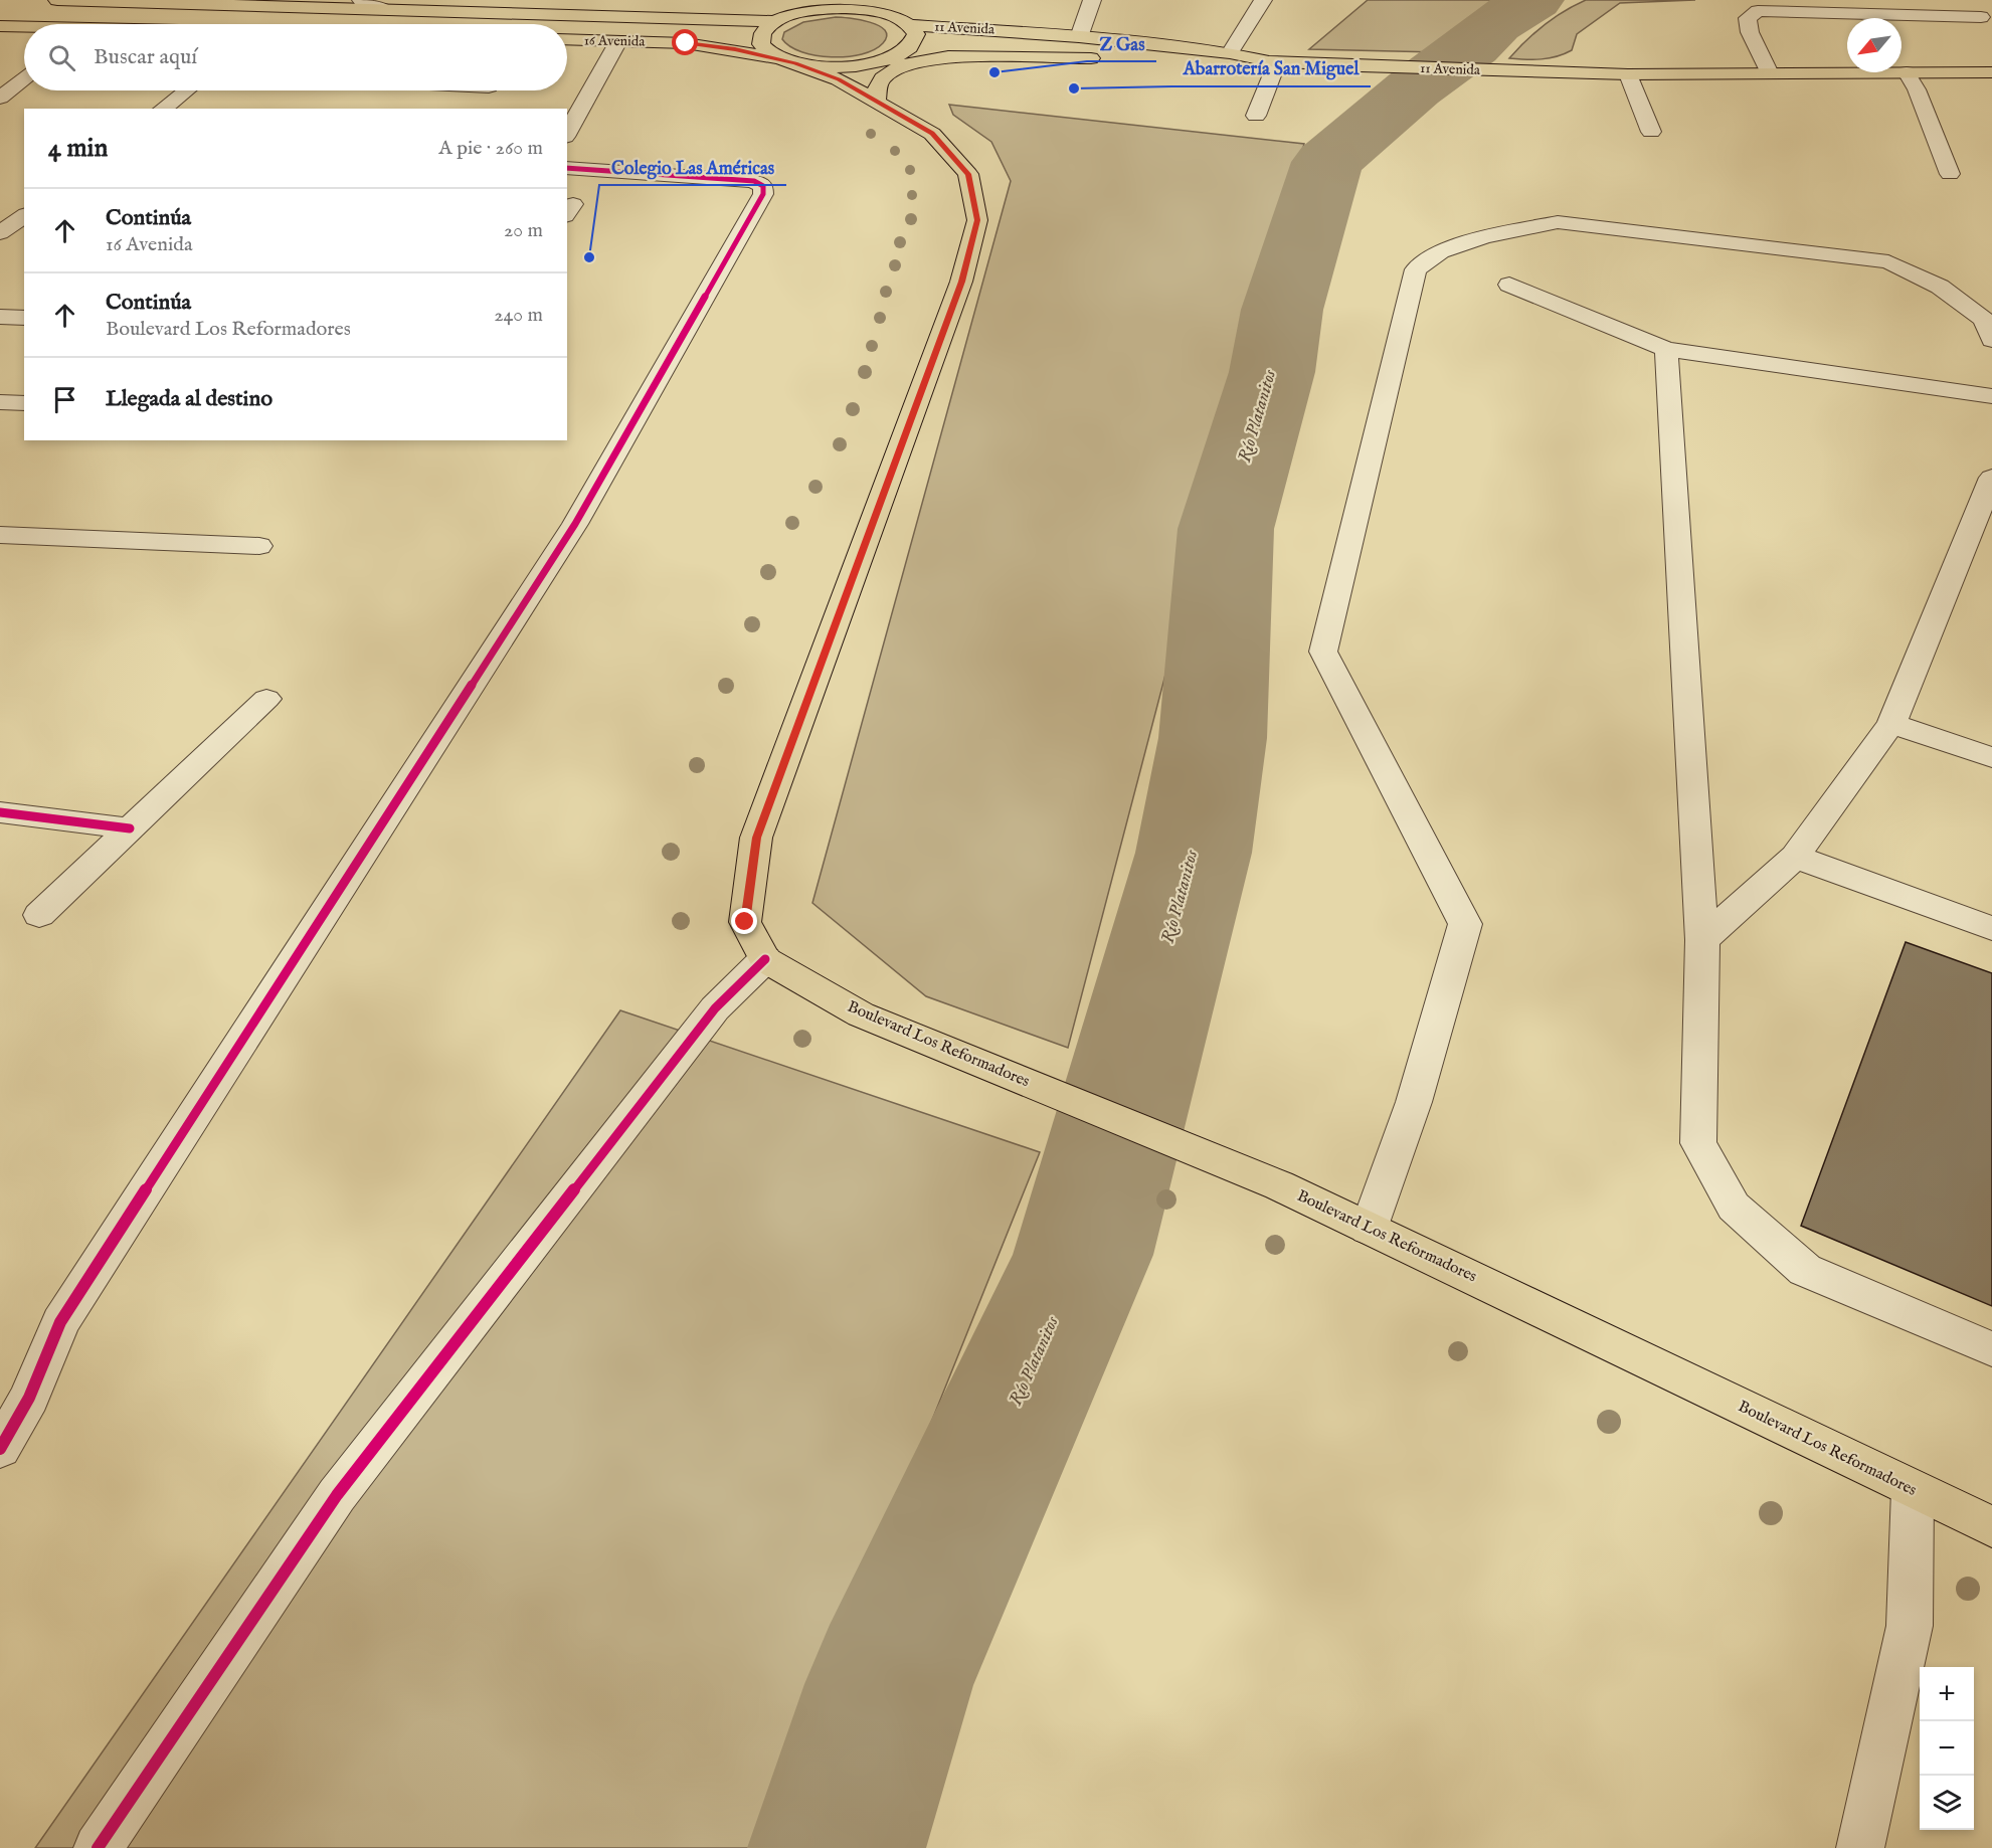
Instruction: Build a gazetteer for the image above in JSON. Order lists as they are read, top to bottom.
{
  "streets": {
    "main road": ["11 Avenida", "16 Avenida", "Boulevard Los Reformadores"]
  },
  "crossings": [
    ["11 Avenida", "16 Avenida"]
  ],
  "water": ["Río Platanitos"],
  "places": ["Z Gas", "Abarrotería San Miguel", "Colegio Las Américas"],
  "north": "bottom left",
  "page": {
    "search": "Buscar aquí",
    "heading": ["4 min", "A pie · 260 m"],
    "list": [
      ["Continúa", "16 Avenida", "20 m"],
      ["Continúa", "Boulevard Los Reformadores", "240 m"],
      "Llegada al destino"
    ],
    "map_buttons": ["+", "−"]
  }
}
